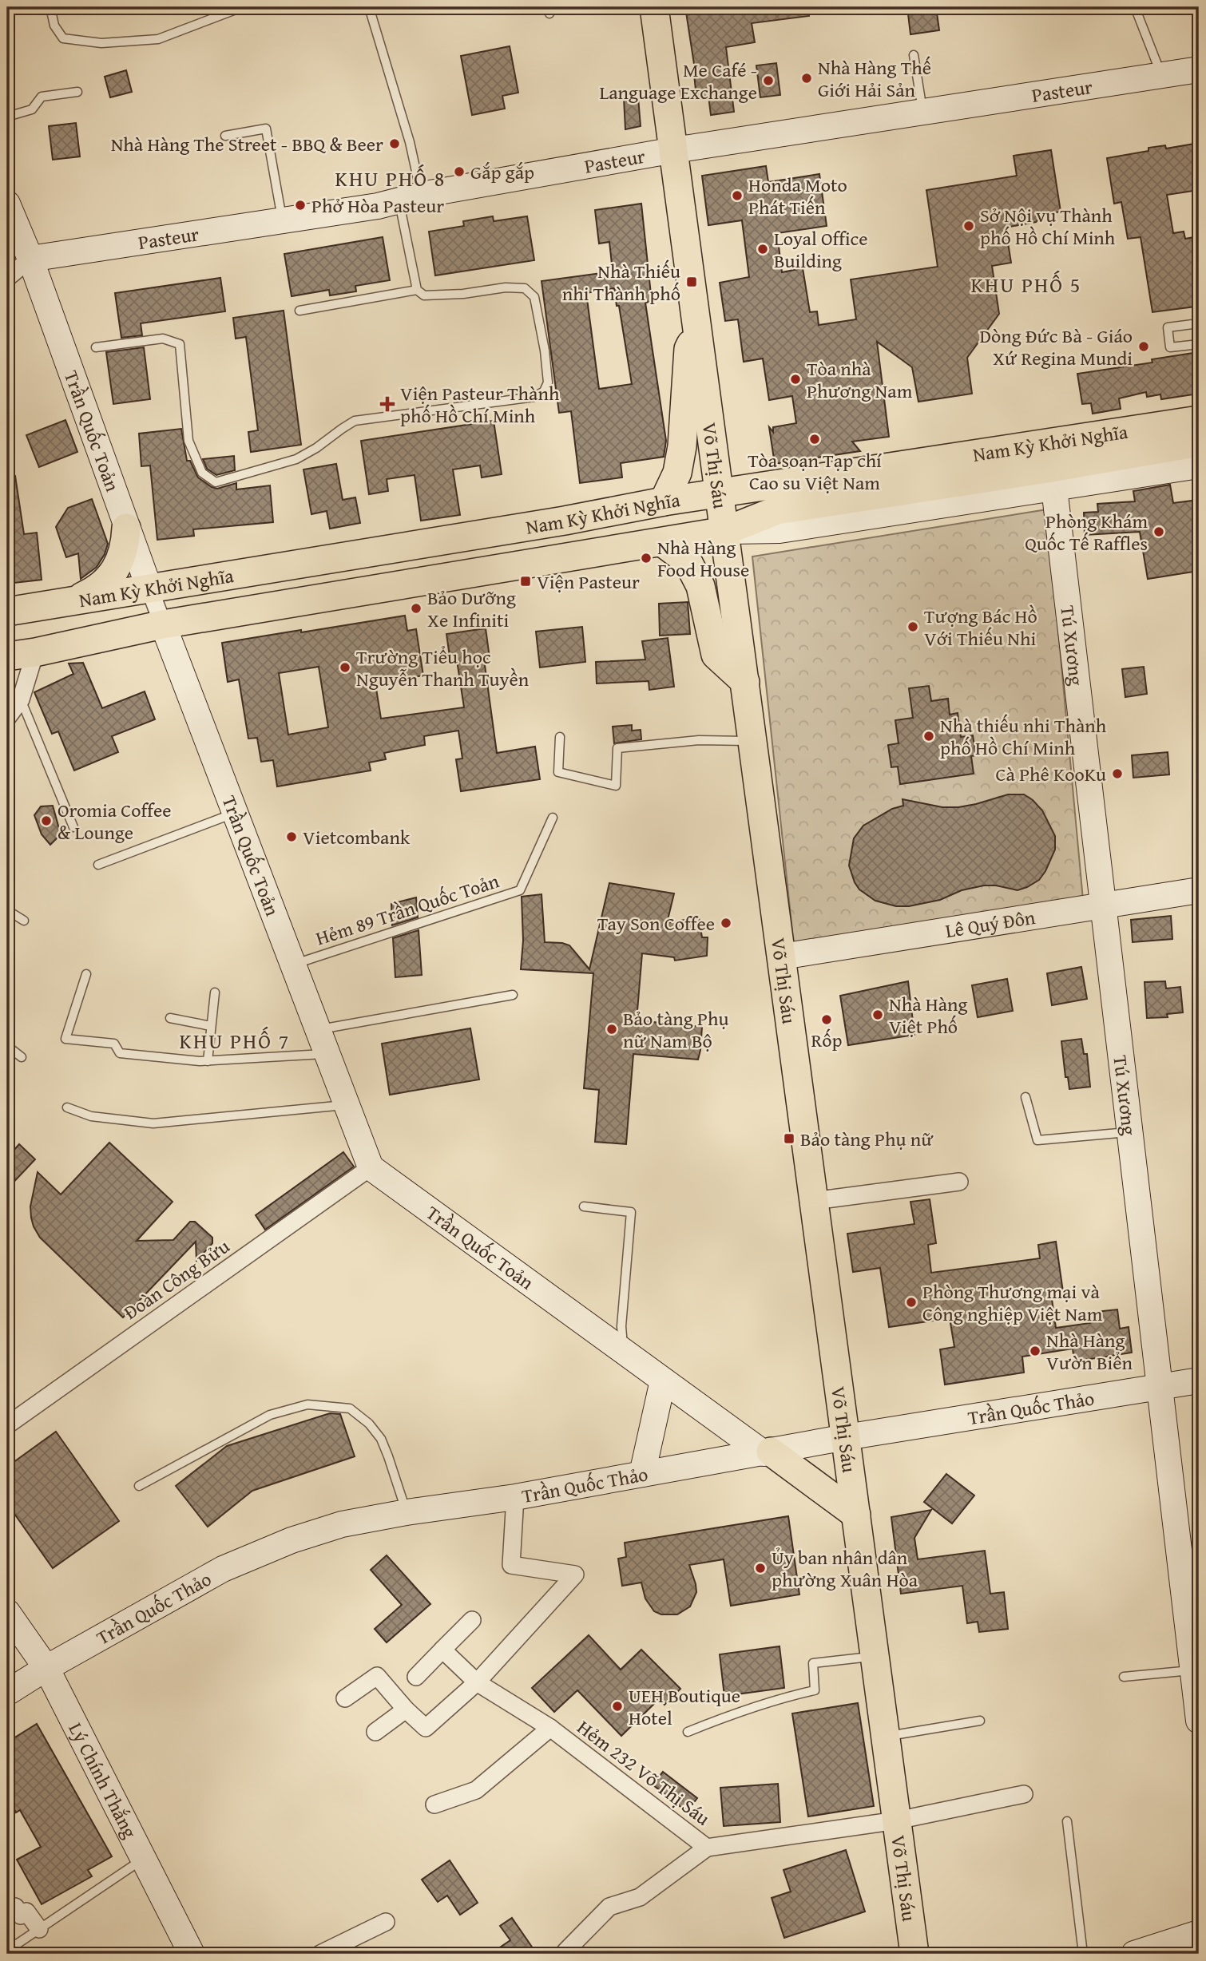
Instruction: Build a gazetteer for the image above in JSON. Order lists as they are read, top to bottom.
{
  "streets": {
    "main road": [
      "Pasteur",
      "Trần Quốc Toản",
      "Nam Kỳ Khởi Nghĩa",
      "Võ Thị Sáu",
      "Tú Xương",
      "Lê Quý Đôn",
      "Trần Quốc Thảo",
      "Lý Chính Thắng"
    ],
    "street": ["Đoàn Công Bửu", "Hẻm 232 Võ Thị Sáu"],
    "lane": ["Hẻm 89 Trần Quốc Toản"]
  },
  "crossings": [
    ["Pasteur", "Trần Quốc Toản"],
    ["Pasteur", "Võ Thị Sáu"],
    ["Trần Quốc Toản", "Nam Kỳ Khởi Nghĩa"],
    ["Trần Quốc Toản", "Hẻm 89 Trần Quốc Toản"],
    ["Trần Quốc Toản", "Đoàn Công Bửu"],
    ["Trần Quốc Toản", "Trần Quốc Thảo"],
    ["Nam Kỳ Khởi Nghĩa", "Võ Thị Sáu"],
    ["Nam Kỳ Khởi Nghĩa", "Tú Xương"],
    ["Võ Thị Sáu", "Lê Quý Đôn"],
    ["Võ Thị Sáu", "Trần Quốc Thảo"],
    ["Võ Thị Sáu", "Hẻm 232 Võ Thị Sáu"],
    ["Tú Xương", "Lê Quý Đôn"],
    ["Tú Xương", "Trần Quốc Thảo"],
    ["Trần Quốc Thảo", "Lý Chính Thắng"]
  ],
  "districts": ["KHU PHỐ 8", "KHU PHỐ 5", "KHU PHỐ 7"],
  "places": {
    "other": [
      "Nhà Hàng Thế Giới Hải Sản",
      "Me Café - Language Exchange",
      "Nhà Hàng The Street - BBQ & Beer",
      "Gắp gắp",
      "Honda Moto Phát Tiến",
      "Phở Hòa Pasteur",
      "Sở Nội vụ Thành phố Hồ Chí Minh",
      "Loyal Office Building",
      "Dòng Đức Bà - Giáo Xứ Regina Mundi",
      "Tòa nhà Phương Nam",
      "Tòa soạn Tạp chí Cao su Việt Nam",
      "Phòng Khám Quốc Tế Raffles",
      "Nhà Hàng Food House",
      "Bảo Dưỡng Xe Infiniti",
      "Tượng Bác Hồ Với Thiếu Nhi",
      "Trường Tiểu học Nguyễn Thanh Tuyền",
      "Nhà thiếu nhi Thành phố Hồ Chí Minh",
      "Cà Phê KooKu",
      "Oromia Coffee & Lounge",
      "Vietcombank",
      "Tay Son Coffee",
      "Nhà Hàng Việt Phố",
      "Rốp",
      "Bảo tàng Phụ nữ Nam Bộ",
      "Phòng Thương mại và Công nghiệp Việt Nam",
      "Nhà Hàng Vườn Biển",
      "Ủy ban nhân dân phường Xuân Hòa",
      "UEH Boutique Hotel"
    ],
    "transit": ["Nhà Thiếu nhi Thành phố", "Viện Pasteur", "Bảo tàng Phụ nữ"],
    "health": ["Viện Pasteur Thành phố Hồ Chí Minh"]
  }
}
